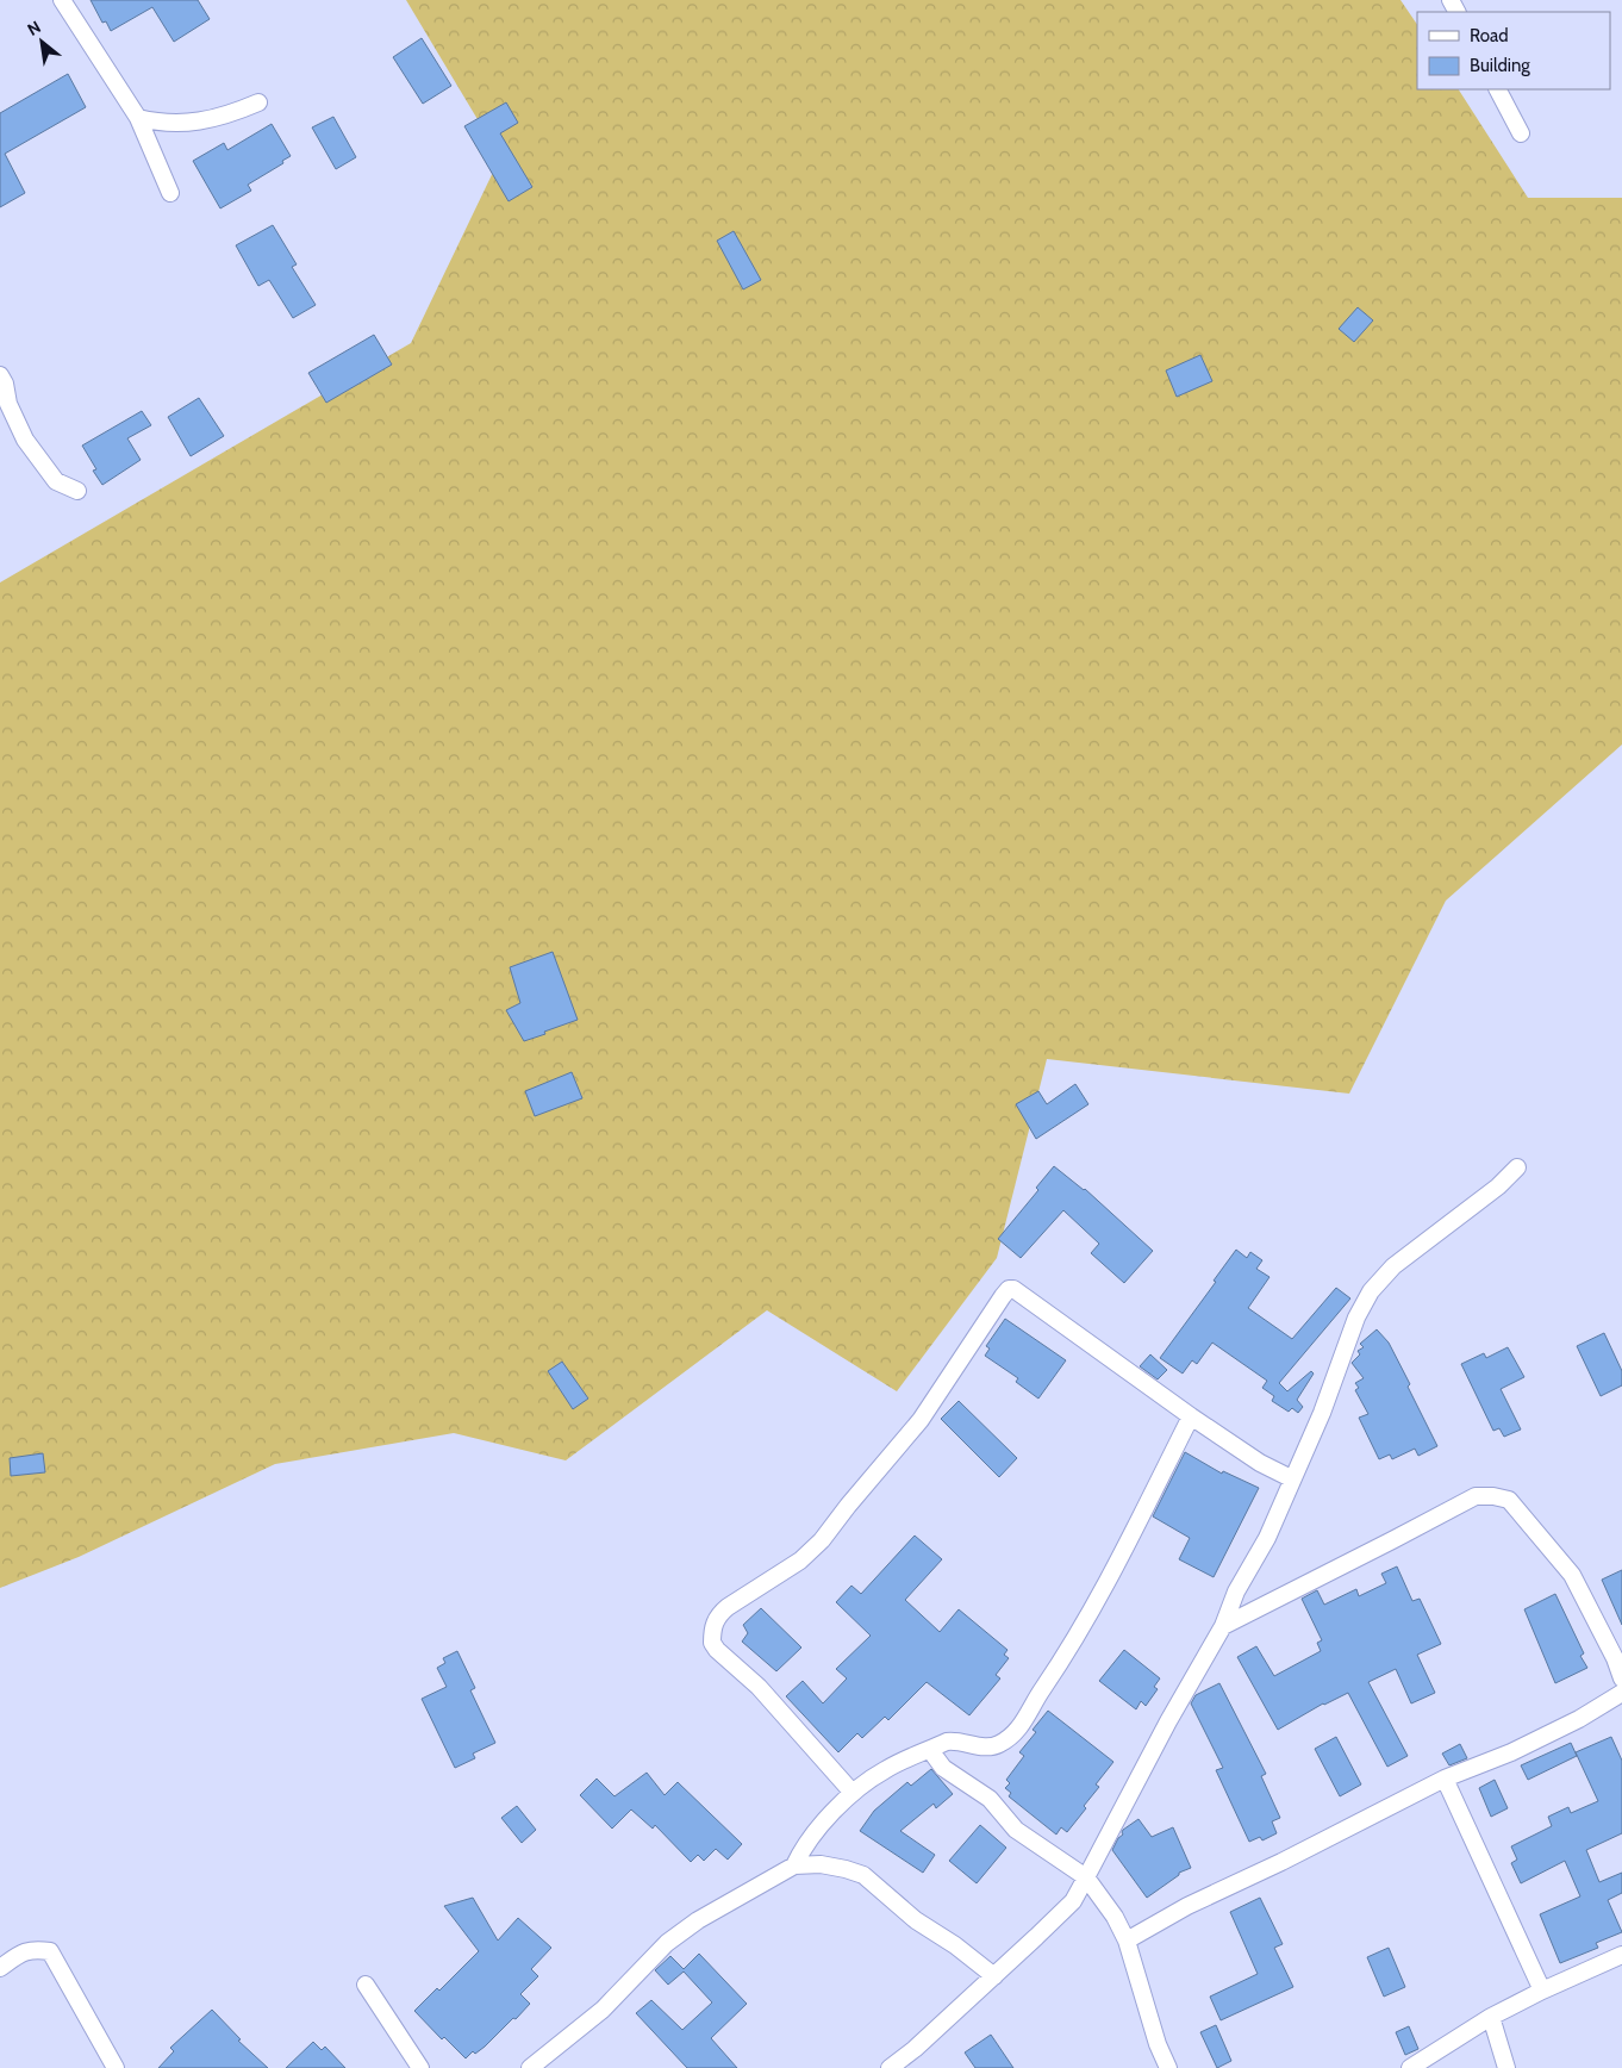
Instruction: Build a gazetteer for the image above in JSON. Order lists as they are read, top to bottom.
{
  "legend": ["Road", "Building"],
  "north": "top left"
}
